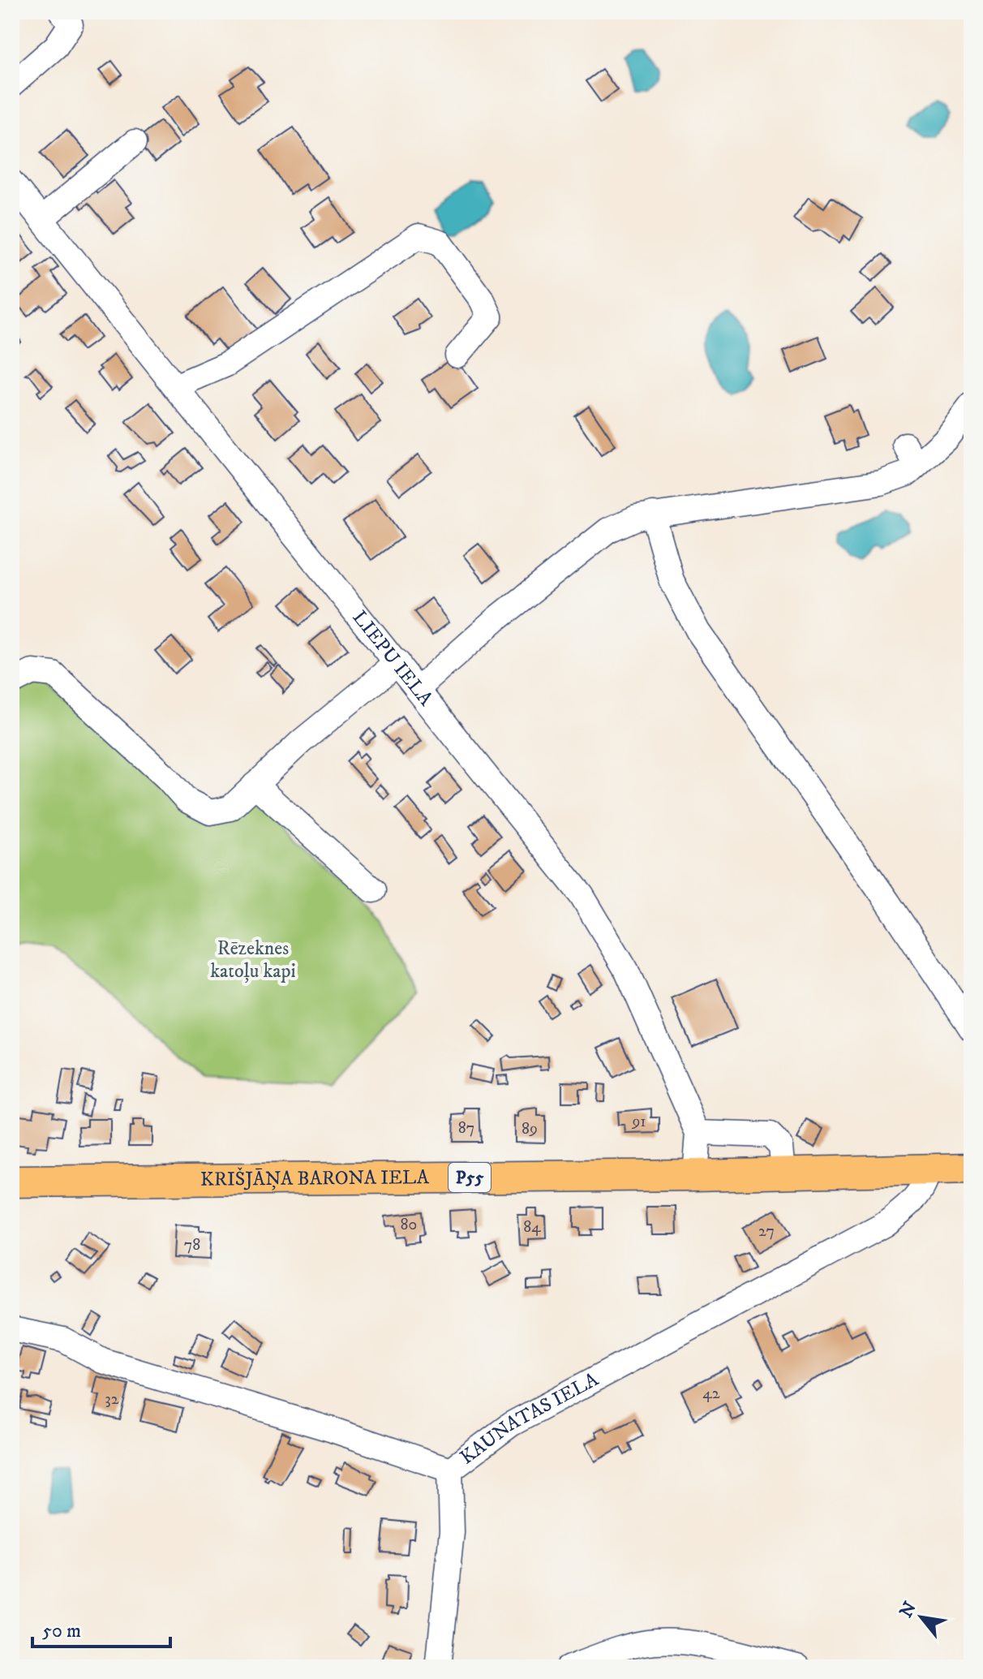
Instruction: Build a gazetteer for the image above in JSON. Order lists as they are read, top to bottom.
{
  "streets": {
    "main road": ["P55", "KRIŠJĀŅA BARONA IELA"],
    "street": ["LIEPU IELA", "KAUNATAS IELA"]
  },
  "crossings": [
    ["LIEPU IELA", "KRIŠJĀŅA BARONA IELA"],
    ["P55", "KRIŠJĀŅA BARONA IELA"],
    ["P55", "KAUNATAS IELA"],
    ["KRIŠJĀŅA BARONA IELA", "KAUNATAS IELA"]
  ],
  "parks": ["Rēzeknes katoļu kapi"],
  "house_numbers": [
    "91",
    "87",
    "89",
    "80",
    "84",
    "27",
    "78",
    "42",
    "32"
  ],
  "scale_bar": "50 m",
  "north": "top left"
}
